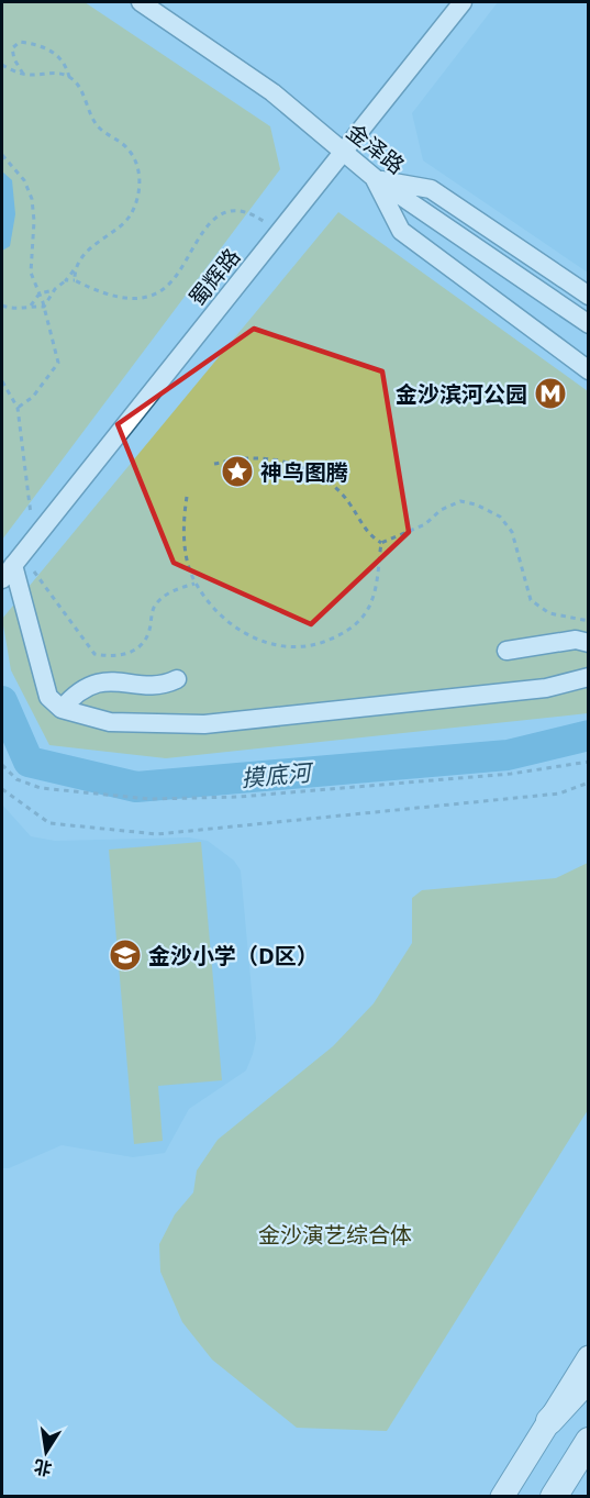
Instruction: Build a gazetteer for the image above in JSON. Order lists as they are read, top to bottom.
{
  "streets": {
    "street": ["金泽路", "蜀辉路"]
  },
  "crossings": [
    ["金泽路", "蜀辉路"]
  ],
  "water": ["摸底河"],
  "parks": ["金沙演艺综合体"],
  "places": {
    "metro station": ["金沙滨河公园"],
    "place": ["神鸟图腾"],
    "school or university": ["金沙小学（D区）"]
  },
  "north": "bottom"
}
